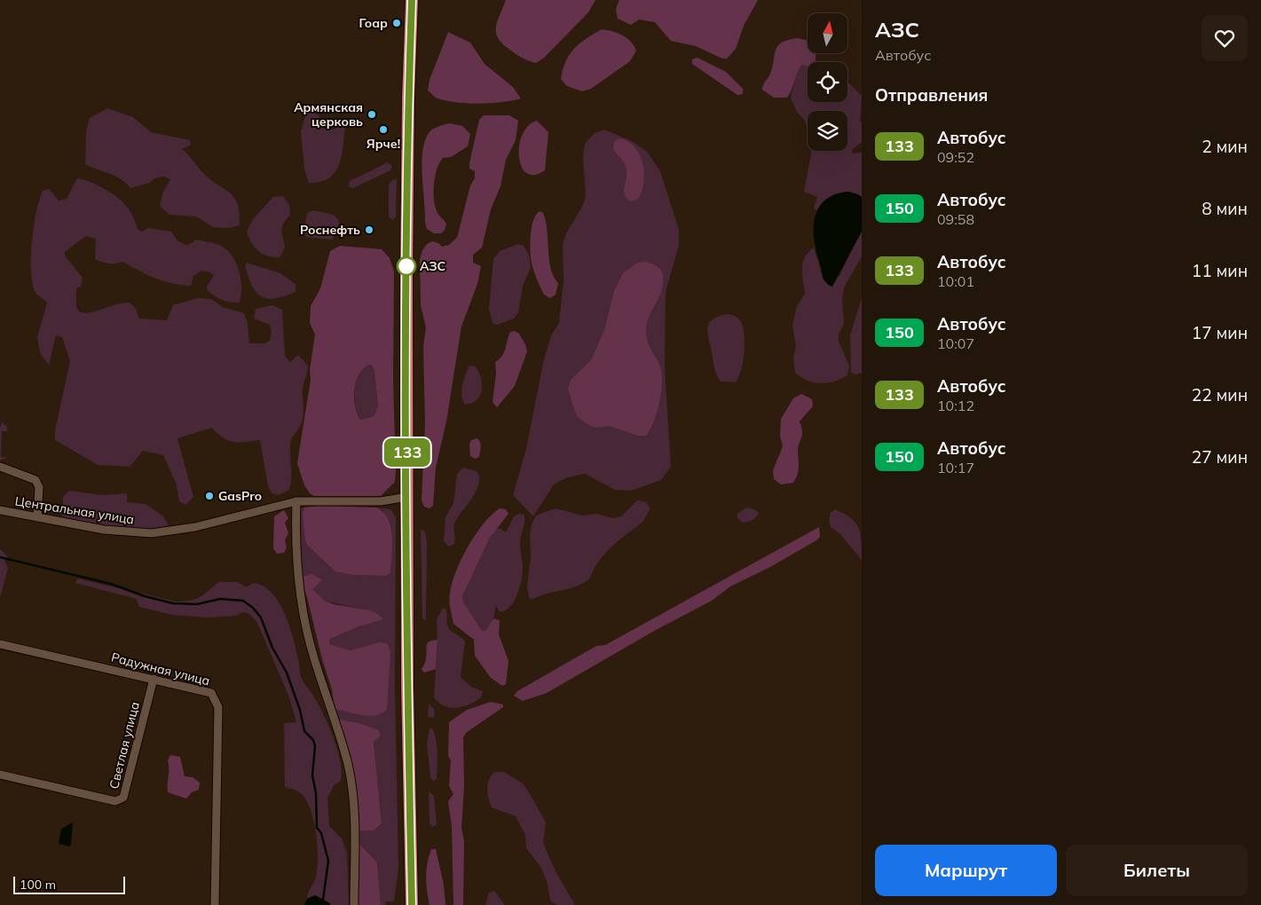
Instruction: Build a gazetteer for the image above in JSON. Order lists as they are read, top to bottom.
{
  "streets": {
    "street": ["Центральная улица", "Радужная улица", "Светлая улица"]
  },
  "crossings": [
    ["Радужная улица", "Светлая улица"]
  ],
  "places": [
    "Гоар",
    "Армянская церковь",
    "Ярче!",
    "Роснефть",
    "АЗС",
    "GasPro"
  ],
  "lines": ["bus line 133"],
  "scale_bar": "100 m",
  "north": "top",
  "page": {
    "on_map": "133",
    "heading": [
      ["АЗС", "Автобус"],
      "Отправления"
    ],
    "list": [
      {
        "mark": "133",
        "name": "Автобус",
        "note": "09:52",
        "value": "2 мин"
      },
      {
        "mark": "150",
        "name": "Автобус",
        "note": "09:58",
        "value": "8 мин"
      },
      {
        "mark": "133",
        "name": "Автобус",
        "note": "10:01",
        "value": "11 мин"
      },
      {
        "mark": "150",
        "name": "Автобус",
        "note": "10:07",
        "value": "17 мин"
      },
      {
        "mark": "133",
        "name": "Автобус",
        "note": "10:12",
        "value": "22 мин"
      },
      {
        "mark": "150",
        "name": "Автобус",
        "note": "10:17",
        "value": "27 мин"
      }
    ],
    "buttons": ["Маршрут", "Билеты"],
    "scale": "100 m"
  }
}
